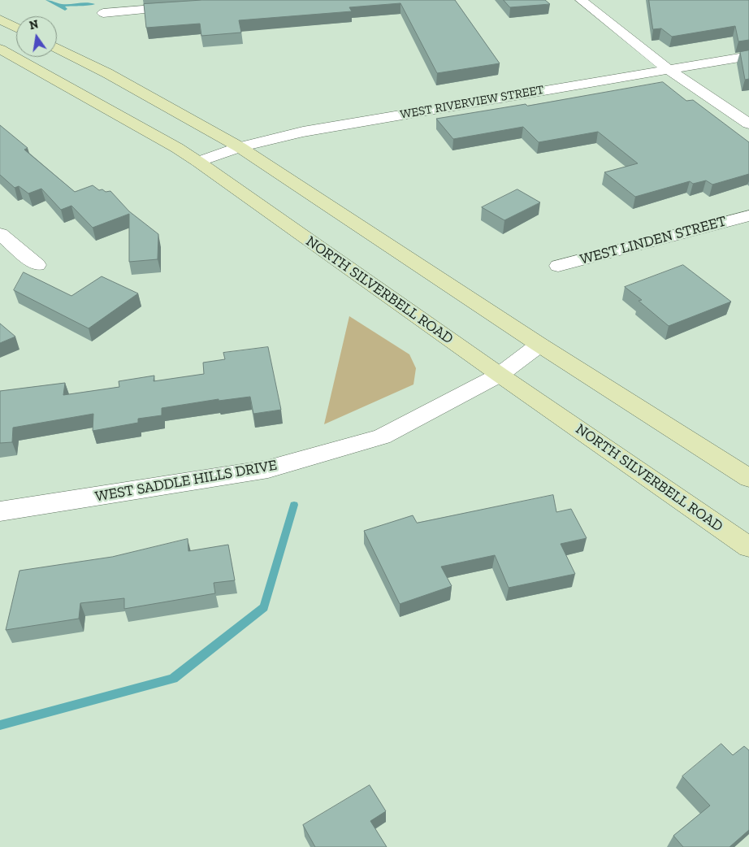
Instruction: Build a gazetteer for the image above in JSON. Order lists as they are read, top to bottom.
{
  "streets": {
    "main road": ["NORTH SILVERBELL ROAD"],
    "street": ["WEST RIVERVIEW STREET", "WEST LINDEN STREET", "WEST SADDLE HILLS DRIVE"]
  },
  "crossings": [
    ["WEST RIVERVIEW STREET", "NORTH SILVERBELL ROAD"],
    ["NORTH SILVERBELL ROAD", "WEST SADDLE HILLS DRIVE"]
  ],
  "north": "top"
}
